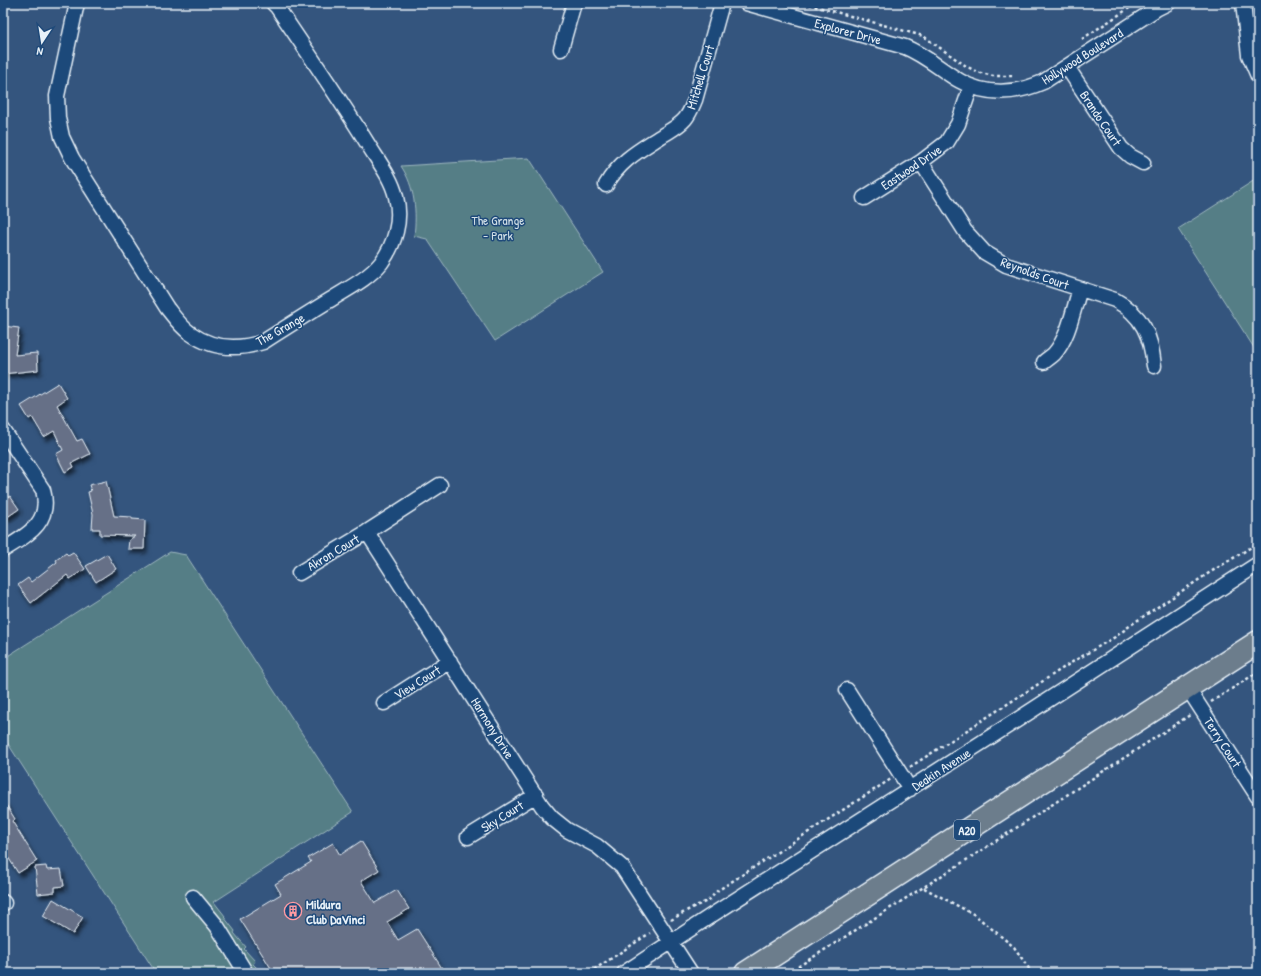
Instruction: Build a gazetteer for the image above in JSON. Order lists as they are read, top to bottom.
{
  "streets": {
    "highway": ["A20"],
    "street": [
      "Explorer Drive",
      "Hollywood Boulevard",
      "Mitchell Court",
      "Brando Court",
      "Eastwood Drive",
      "Reynolds Court",
      "The Grange",
      "Akron Court",
      "View Court",
      "Harmony Drive",
      "Terry Court",
      "Deakin Avenue",
      "Sky Court"
    ]
  },
  "crossings": [
    ["Explorer Drive", "Hollywood Boulevard"],
    ["Hollywood Boulevard", "Brando Court"],
    ["Hollywood Boulevard", "Eastwood Drive"],
    ["Eastwood Drive", "Reynolds Court"],
    ["Akron Court", "Harmony Drive"],
    ["View Court", "Harmony Drive"],
    ["Harmony Drive", "Deakin Avenue"],
    ["Harmony Drive", "Sky Court"],
    ["Terry Court", "A20"]
  ],
  "parks": ["The Grange - Park"],
  "places": {
    "building": ["Mildura Club DaVinci"]
  },
  "north": "bottom"
}
